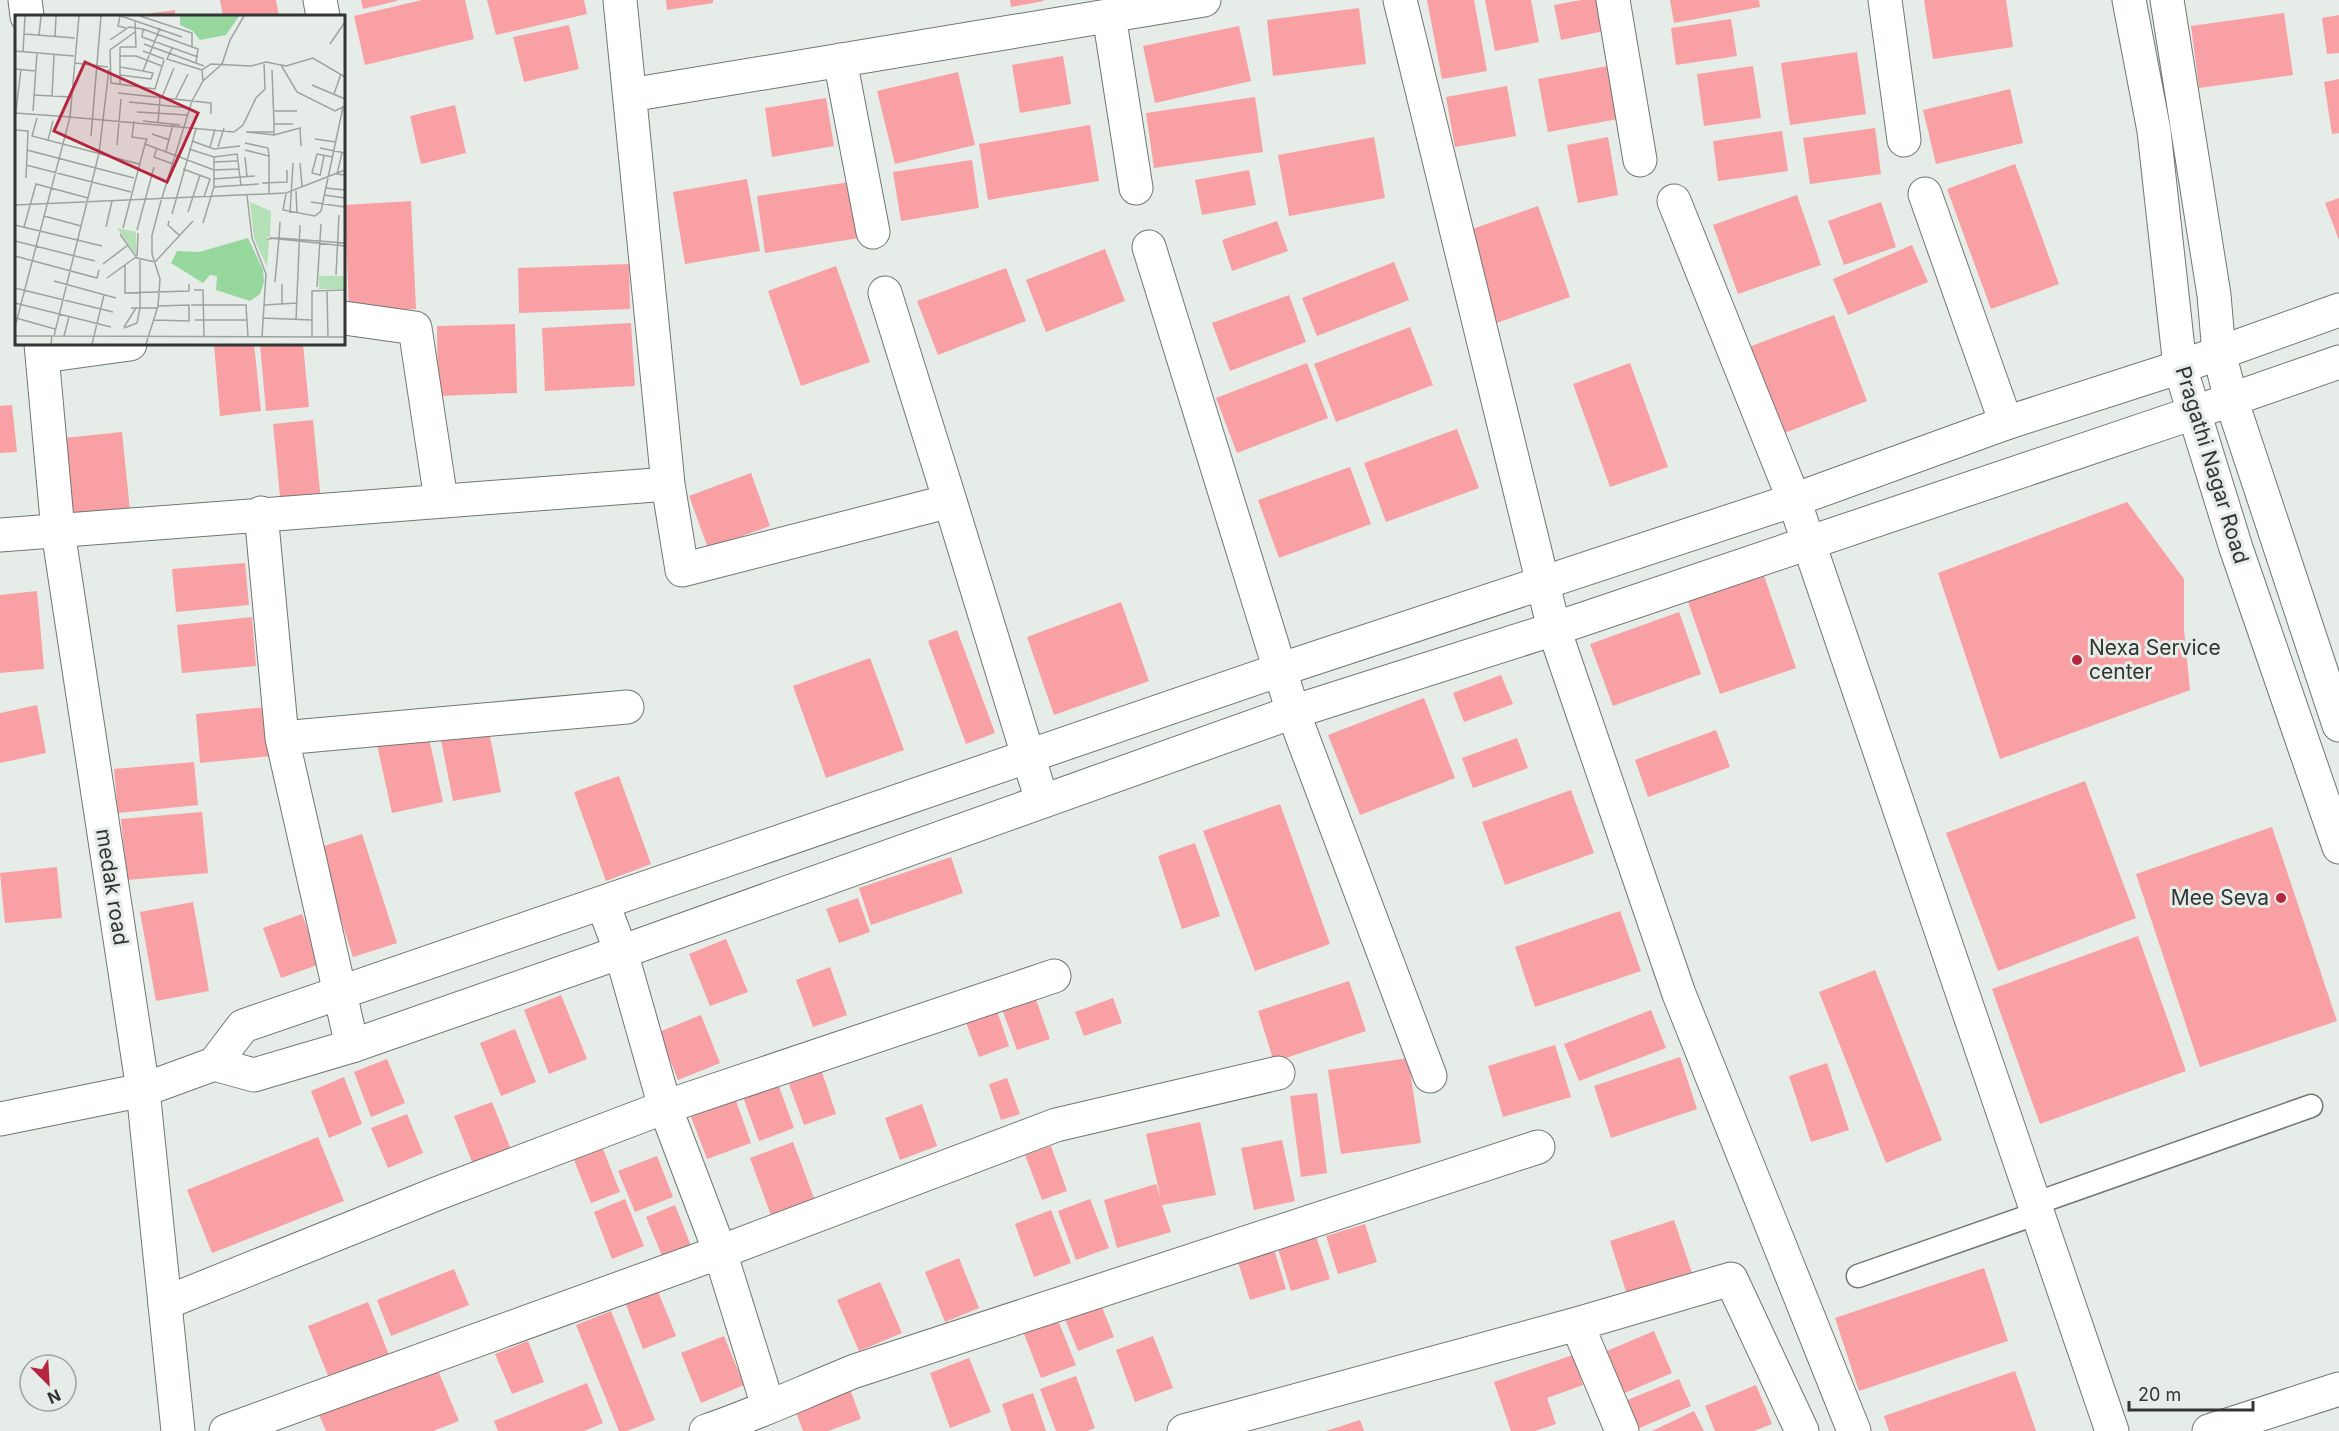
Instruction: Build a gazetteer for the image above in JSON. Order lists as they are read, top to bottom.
{
  "streets": {
    "street": ["Pragathi Nagar Road", "medak road"]
  },
  "places": ["Nexa Service center", "Mee Seva"],
  "scale_bar": "20 m",
  "north": "bottom right"
}
